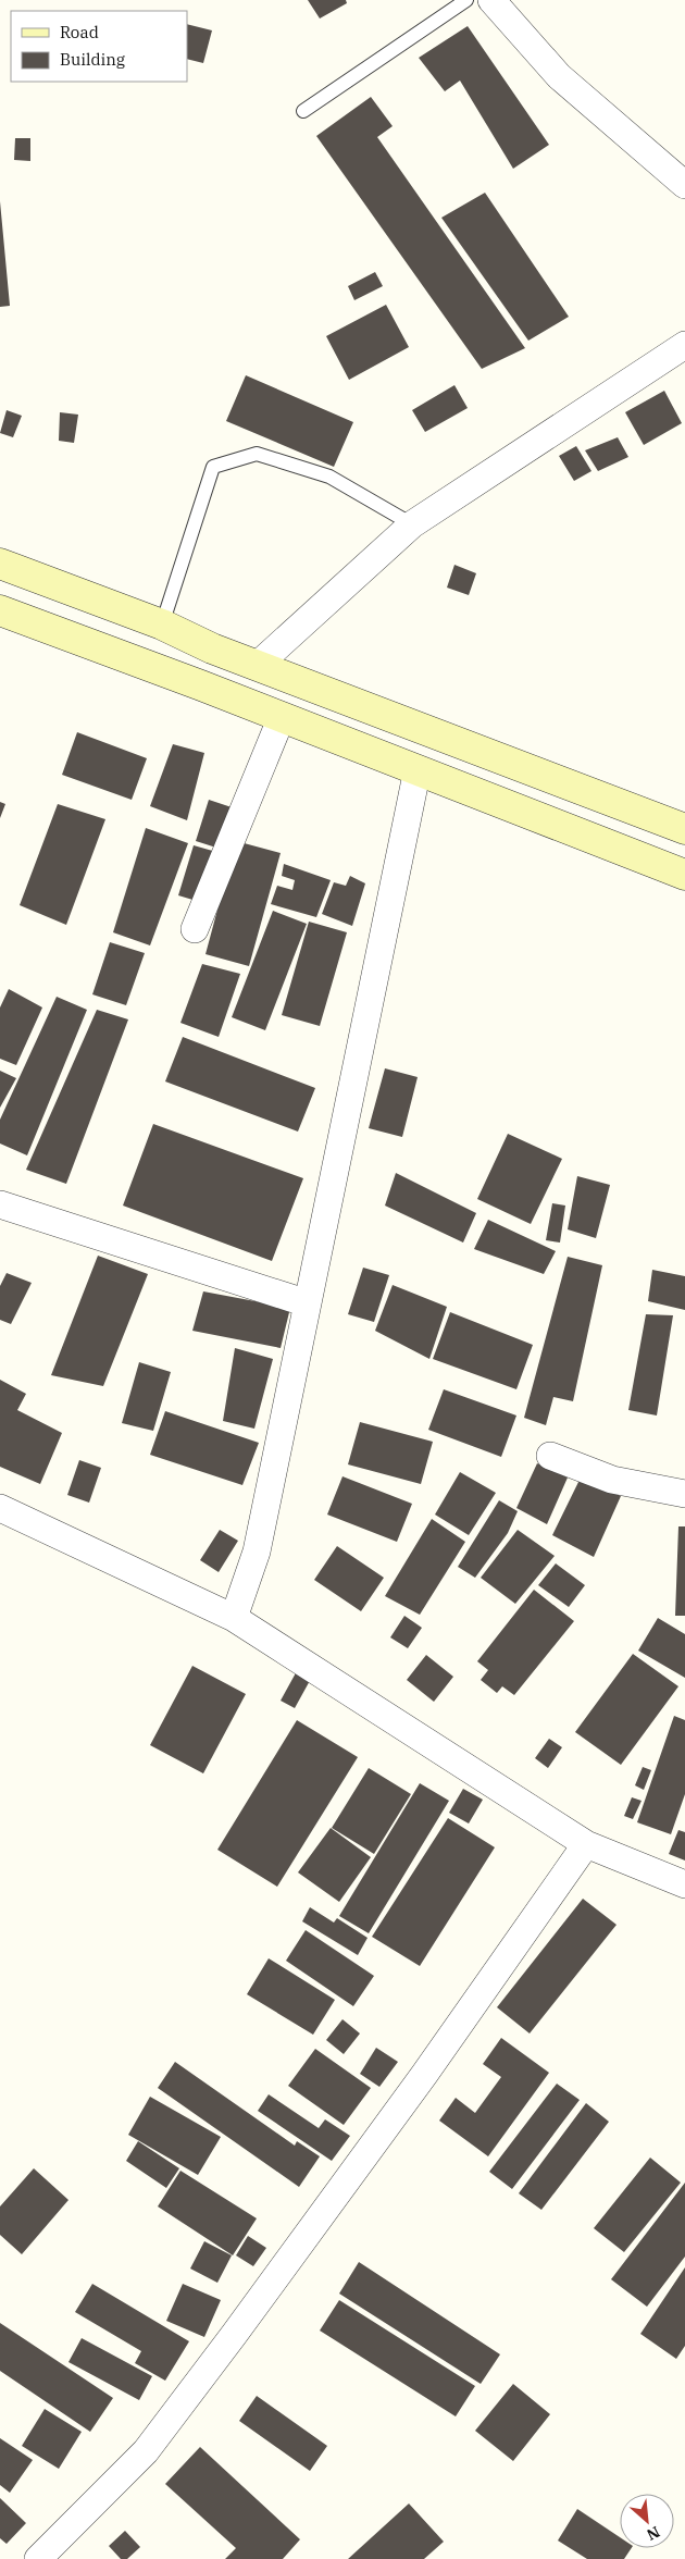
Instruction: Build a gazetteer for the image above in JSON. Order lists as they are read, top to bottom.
{
  "legend": ["Road", "Building"],
  "north": "bottom right"
}
